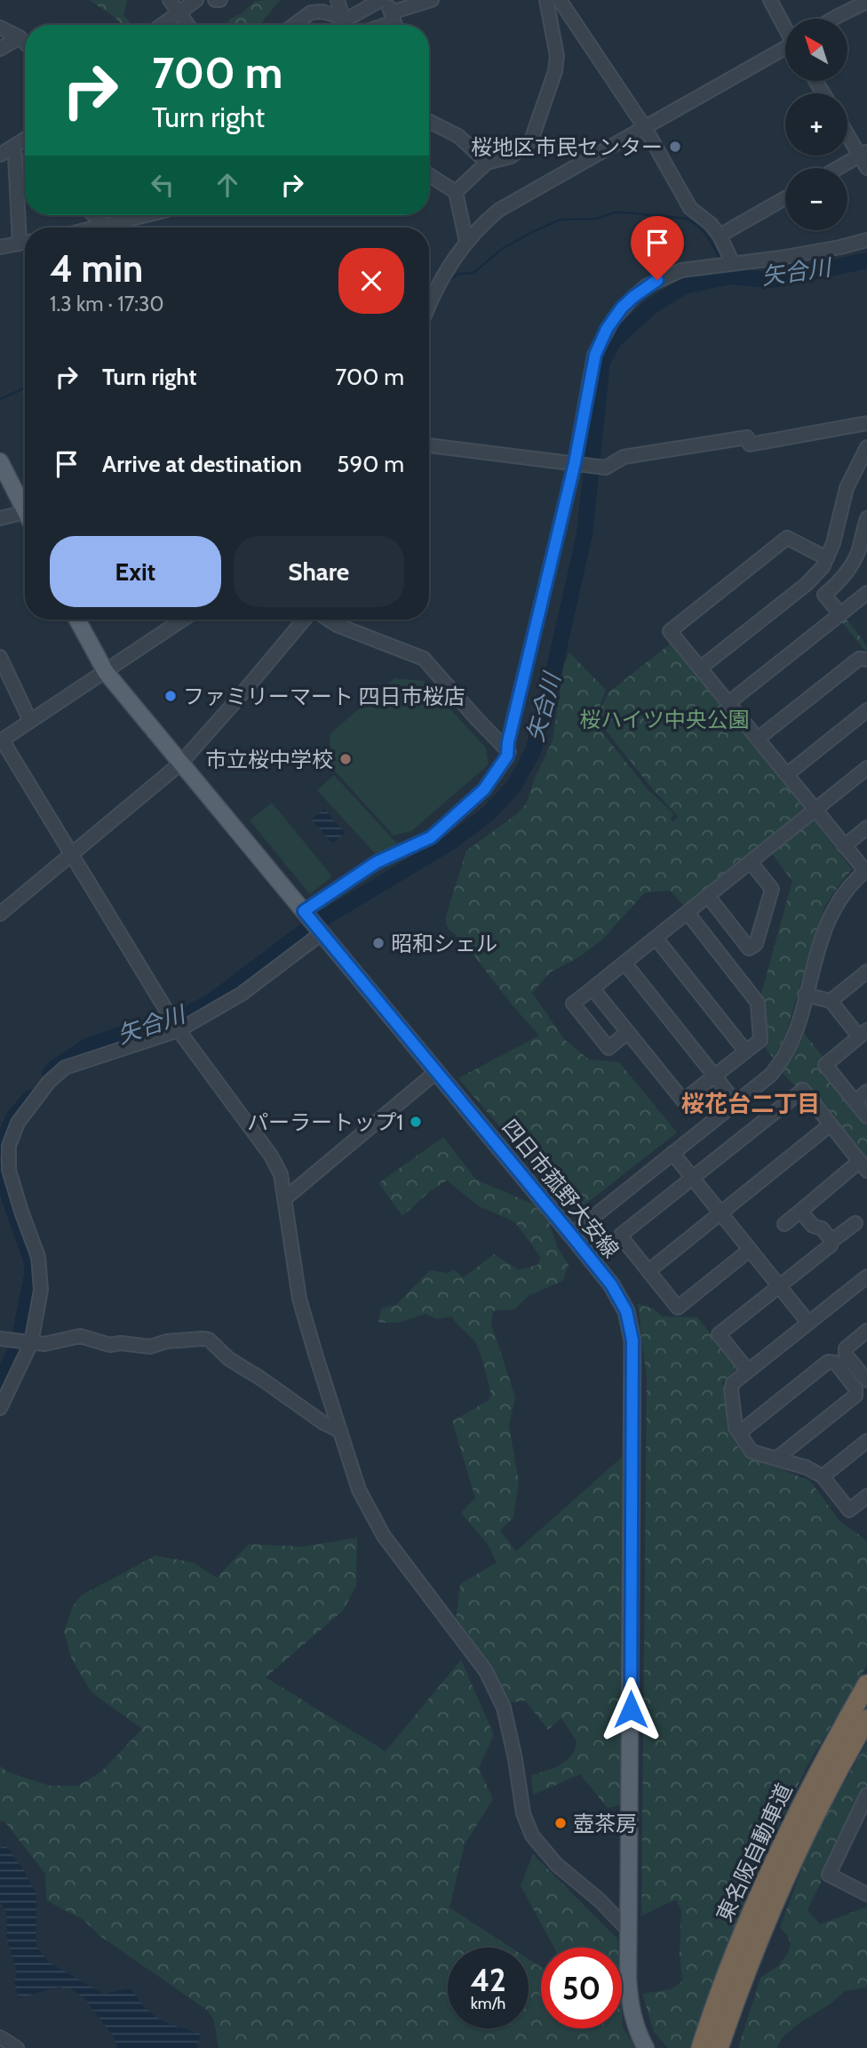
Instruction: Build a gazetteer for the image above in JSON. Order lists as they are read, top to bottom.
{
  "streets": {
    "highway": ["東名阪自動車道"],
    "main road": ["四日市菰野大安線"]
  },
  "districts": ["桜花台二丁目"],
  "water": ["矢合川"],
  "parks": ["桜ハイツ中央公園"],
  "places": [
    "桜地区市民センター",
    "ファミリーマート 四日市桜店",
    "市立桜中学校",
    "昭和シェル",
    "パーラートップ1",
    "壺茶房"
  ],
  "north": "top left",
  "page": {
    "map_buttons": ["+", "−"],
    "turn": ["700 m", "Turn right"],
    "heading": ["4 min", "1.3 km · 17:30"],
    "list": [
      {
        "name": "Turn right",
        "value": "700 m"
      },
      {
        "name": "Arrive at destination",
        "value": "590 m"
      }
    ],
    "buttons": ["Exit", "Share"],
    "speed": "42 km/h",
    "limit": "50"
  }
}
